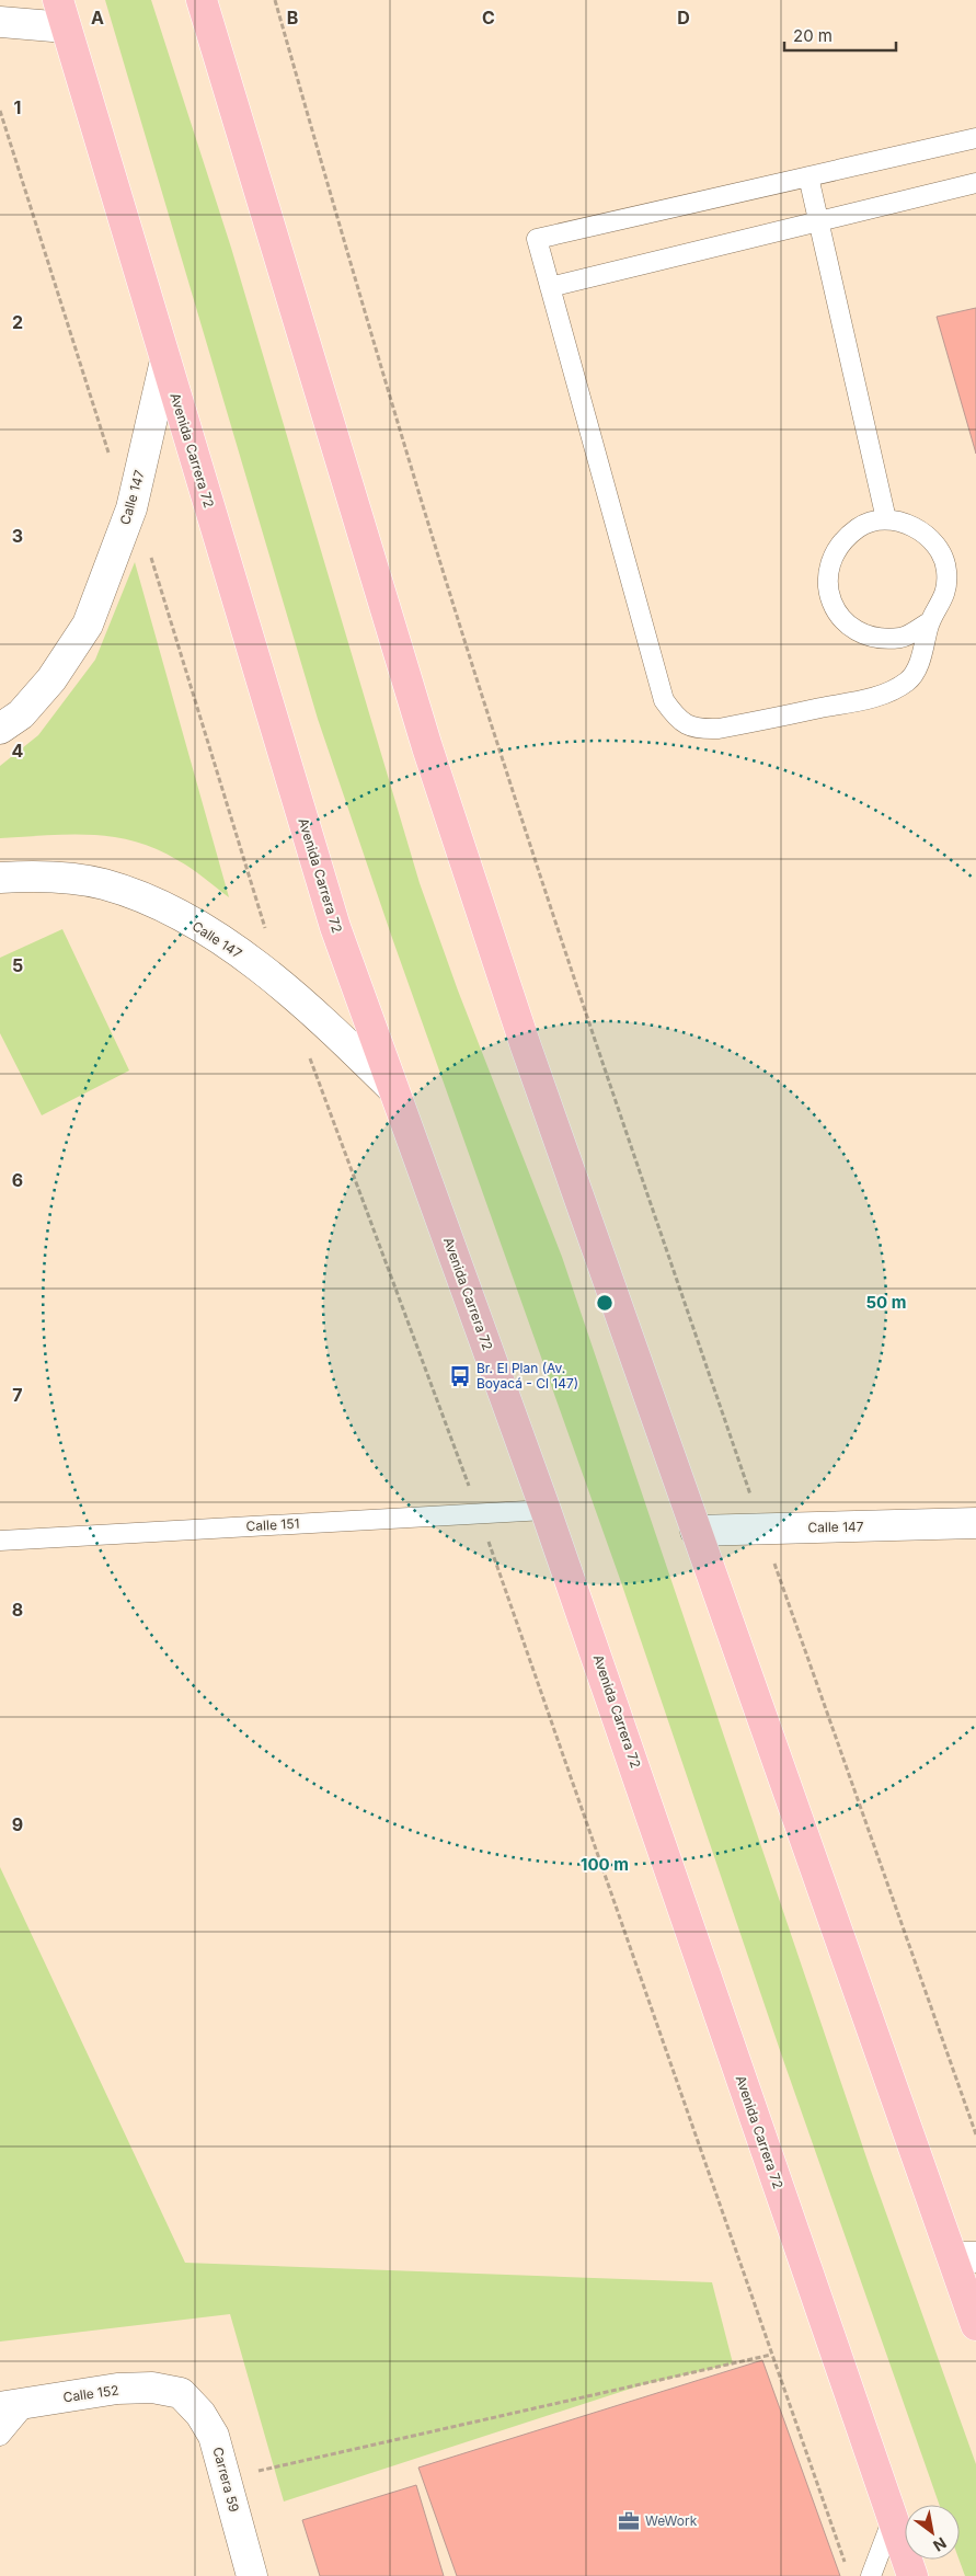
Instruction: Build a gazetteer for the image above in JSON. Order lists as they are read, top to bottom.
{
  "streets": {
    "highway": ["Avenida Carrera 72"],
    "main road": ["Calle 147", "Calle 152", "Carrera 59"],
    "lane": ["Calle 151"]
  },
  "crossings": [
    ["Avenida Carrera 72", "Calle 147"],
    ["Avenida Carrera 72", "Calle 151"],
    ["Calle 152", "Carrera 59"]
  ],
  "places": {
    "bus stop": ["Br. El Plan (Av. Boyacá - Cl 147)"],
    "office": ["WeWork"]
  },
  "scale_bar": "20 m",
  "north": "bottom right",
  "grid": {
    "columns": [
      "A",
      "B",
      "C",
      "D"
    ],
    "rows": [
      "1",
      "2",
      "3",
      "4",
      "5",
      "6",
      "7",
      "8",
      "9"
    ]
  },
  "rings": ["50 m", "100 m"]
}
